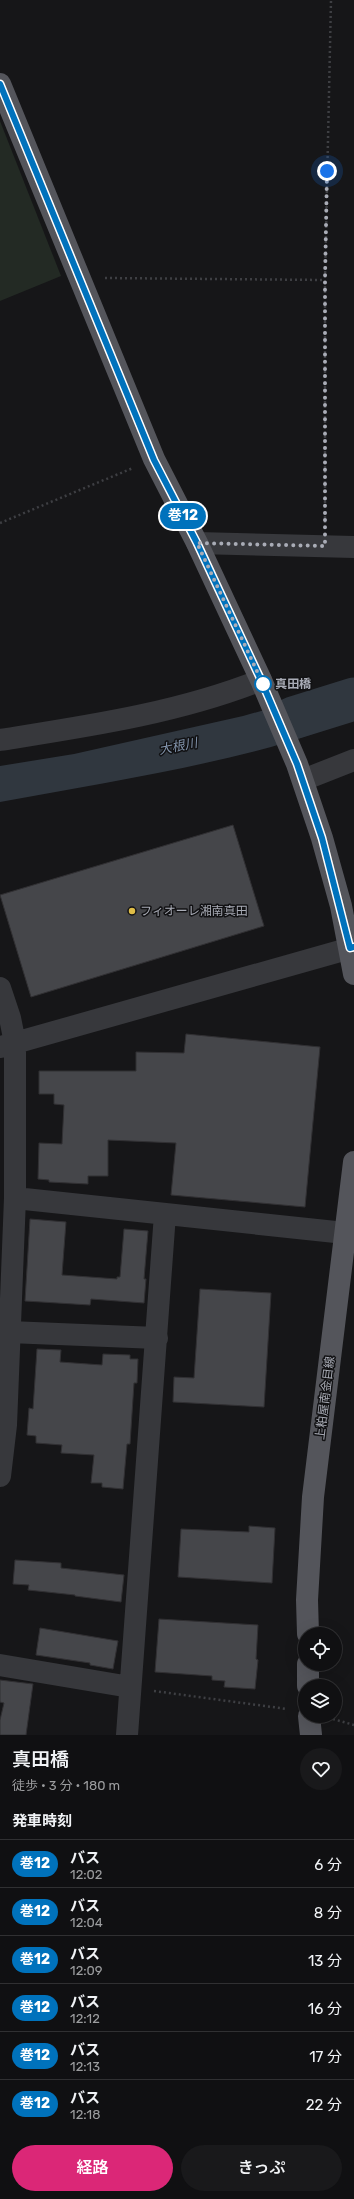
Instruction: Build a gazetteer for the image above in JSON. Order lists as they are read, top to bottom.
{
  "streets": {
    "main road": ["上粕屋南金目線"]
  },
  "water": ["大根川"],
  "places": ["真田橋", "フィオーレ湘南真田"],
  "lines": ["bus line 巻12"],
  "page": {
    "on_map": "巻12",
    "heading": [
      ["真田橋", "徒歩 · 3 分 · 180 m"],
      "発車時刻"
    ],
    "list": [
      {
        "mark": "巻12",
        "name": "バス",
        "note": "12:02",
        "value": "6 分"
      },
      {
        "mark": "巻12",
        "name": "バス",
        "note": "12:04",
        "value": "8 分"
      },
      {
        "mark": "巻12",
        "name": "バス",
        "note": "12:09",
        "value": "13 分"
      },
      {
        "mark": "巻12",
        "name": "バス",
        "note": "12:12",
        "value": "16 分"
      },
      {
        "mark": "巻12",
        "name": "バス",
        "note": "12:13",
        "value": "17 分"
      },
      {
        "mark": "巻12",
        "name": "バス",
        "note": "12:18",
        "value": "22 分"
      }
    ],
    "buttons": ["経路", "きっぷ"]
  }
}
